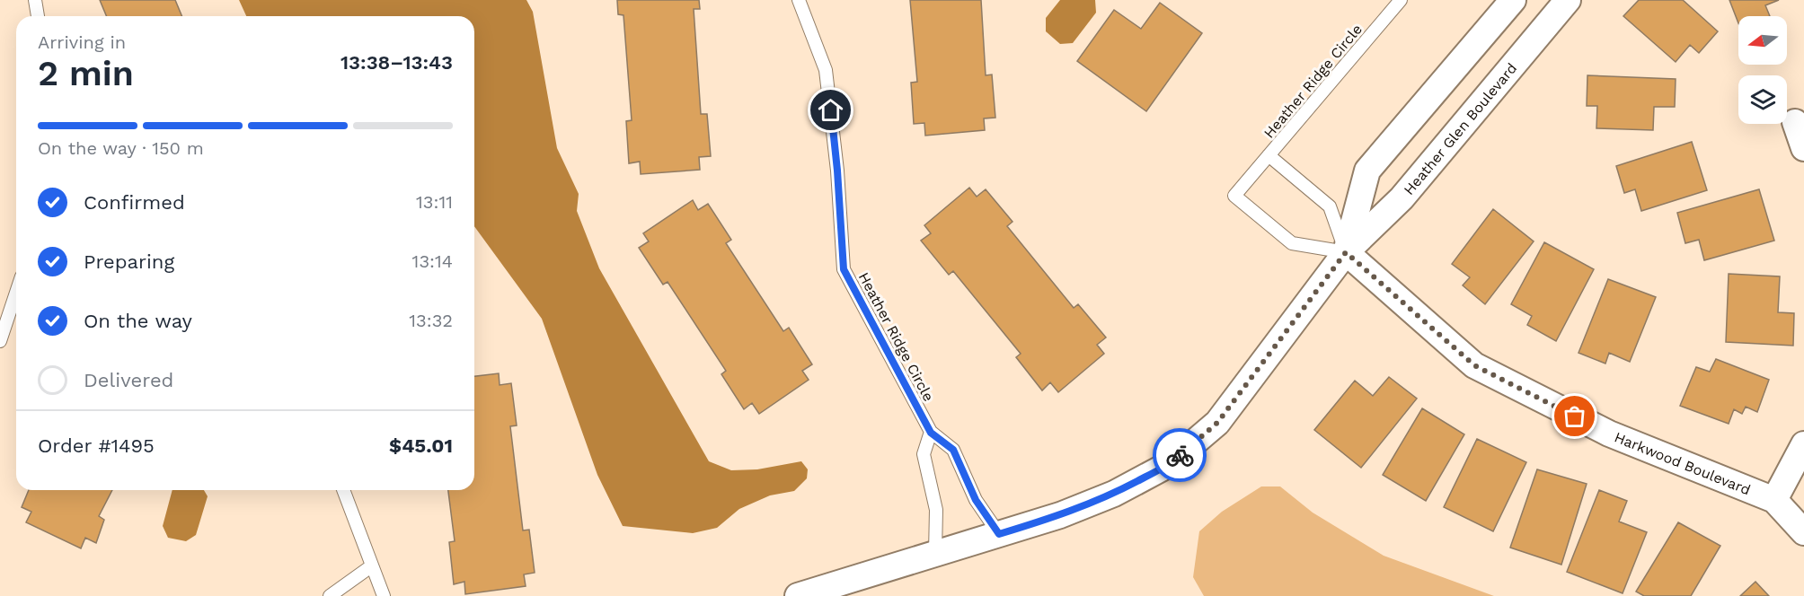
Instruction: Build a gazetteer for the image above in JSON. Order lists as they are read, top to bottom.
{
  "streets": {
    "street": ["Heather Glen Boulevard", "Harkwood Boulevard"],
    "lane": ["Heather Ridge Circle"]
  },
  "crossings": [
    ["Heather Ridge Circle", "Heather Glen Boulevard"],
    ["Heather Ridge Circle", "Harkwood Boulevard"],
    ["Heather Glen Boulevard", "Harkwood Boulevard"]
  ],
  "north": "left",
  "page": {
    "heading": ["2 min", "Arriving in", "13:38–13:43"],
    "panel": ["Order #1495", "$45.01"],
    "bar": "On the way · 150 m",
    "list": [
      ["Confirmed", "13:11"],
      ["Preparing", "13:14"],
      ["On the way", "13:32"],
      "Delivered"
    ]
  }
}
